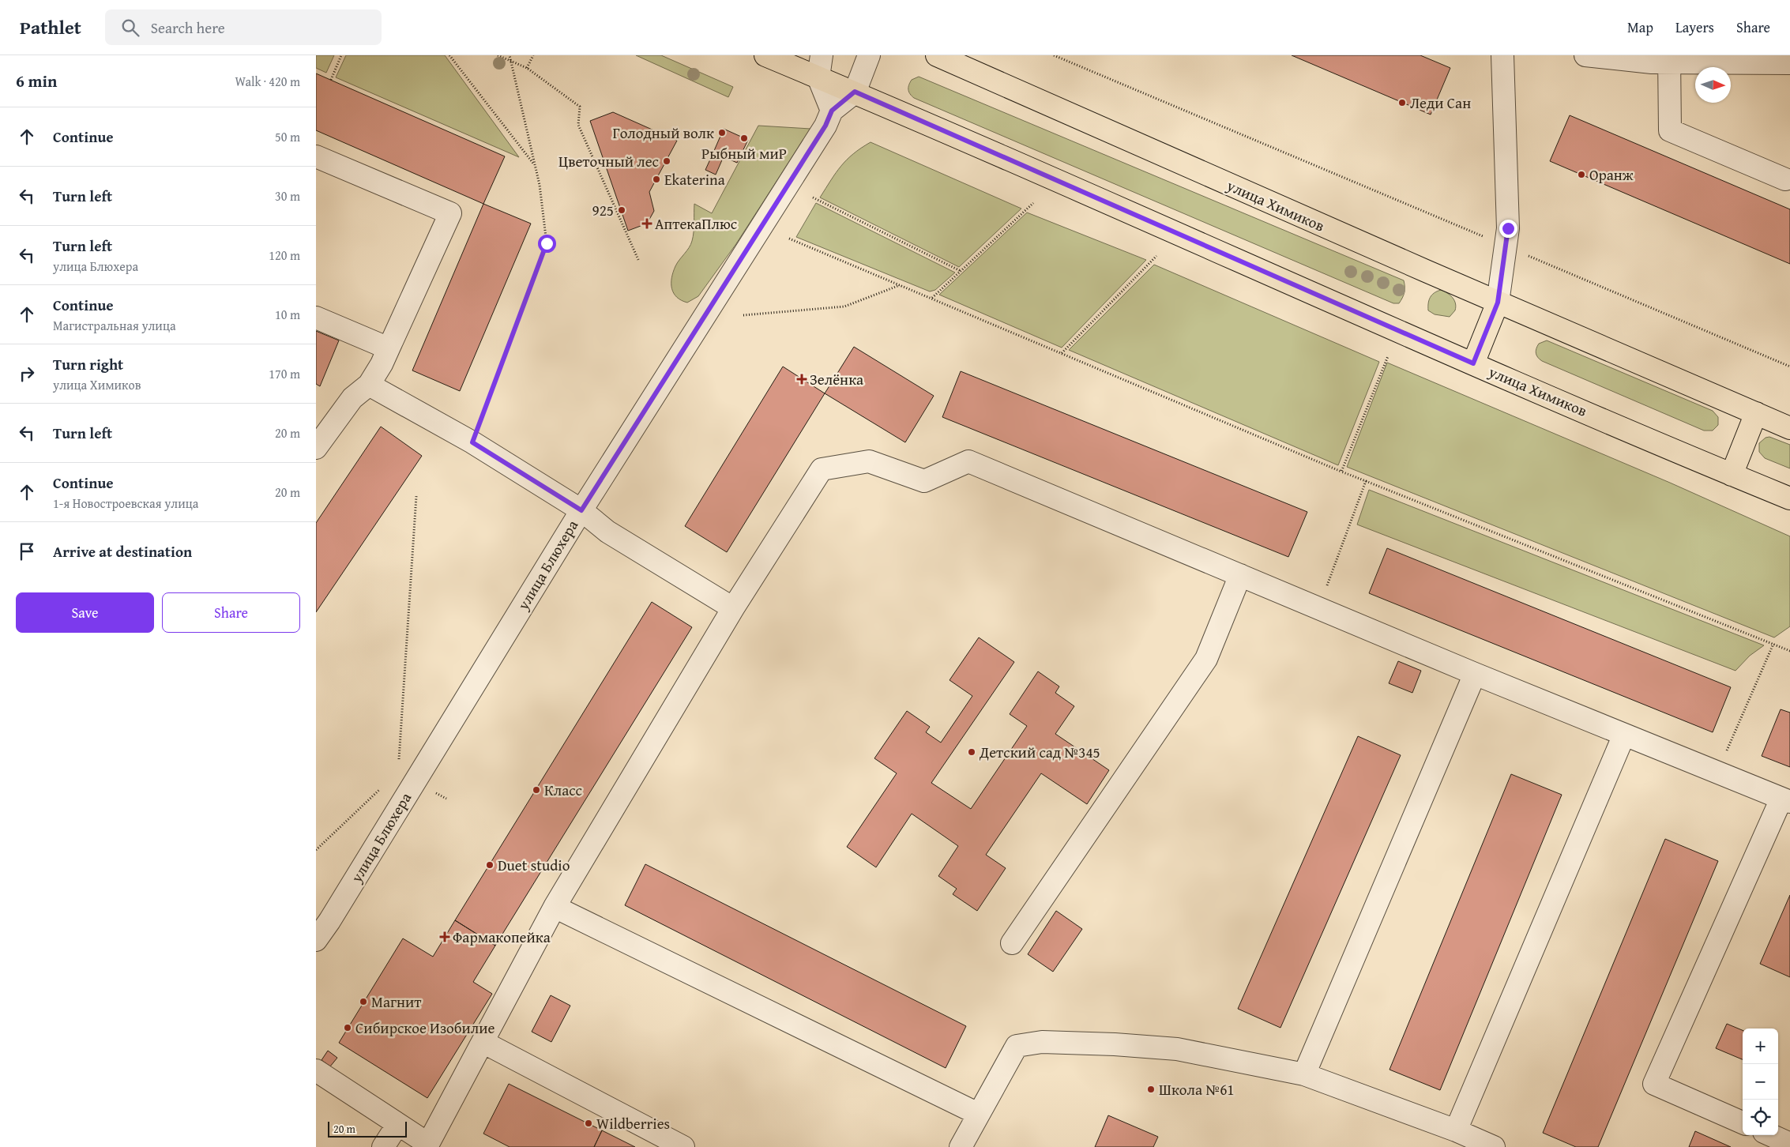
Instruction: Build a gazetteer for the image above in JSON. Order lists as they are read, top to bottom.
{
  "streets": {
    "main road": ["улица Химиков"],
    "street": ["улица Блюхера"]
  },
  "places": {
    "other": [
      "Леди Сан",
      "Голодный волк",
      "Рыбный миР",
      "Цветочный лес",
      "Оранж",
      "Ekaterina",
      "925",
      "Детский сад №345",
      "Класс",
      "Duet studio",
      "Магнит",
      "Сибирское Изобилие",
      "Школа №61",
      "Wildberries"
    ],
    "health": ["АптекаПлюс", "Зелёнка", "Фармакопейка"]
  },
  "scale_bar": "20 m",
  "north": "right",
  "page": {
    "header": "Pathlet",
    "search": "Search here",
    "nav": ["Map", "Layers", "Share"],
    "heading": ["6 min", "Walk · 420 m"],
    "list": [
      ["Continue", "50 m"],
      ["Turn left", "30 m"],
      ["Turn left", "улица Блюхера", "120 m"],
      ["Continue", "Магистральная улица", "10 m"],
      ["Turn right", "улица Химиков", "170 m"],
      ["Turn left", "20 m"],
      ["Continue", "1-я Новостроевская улица", "20 m"],
      "Arrive at destination"
    ],
    "buttons": ["Save", "Share"],
    "map_buttons": ["+", "−"],
    "scale": "20 m"
  }
}
